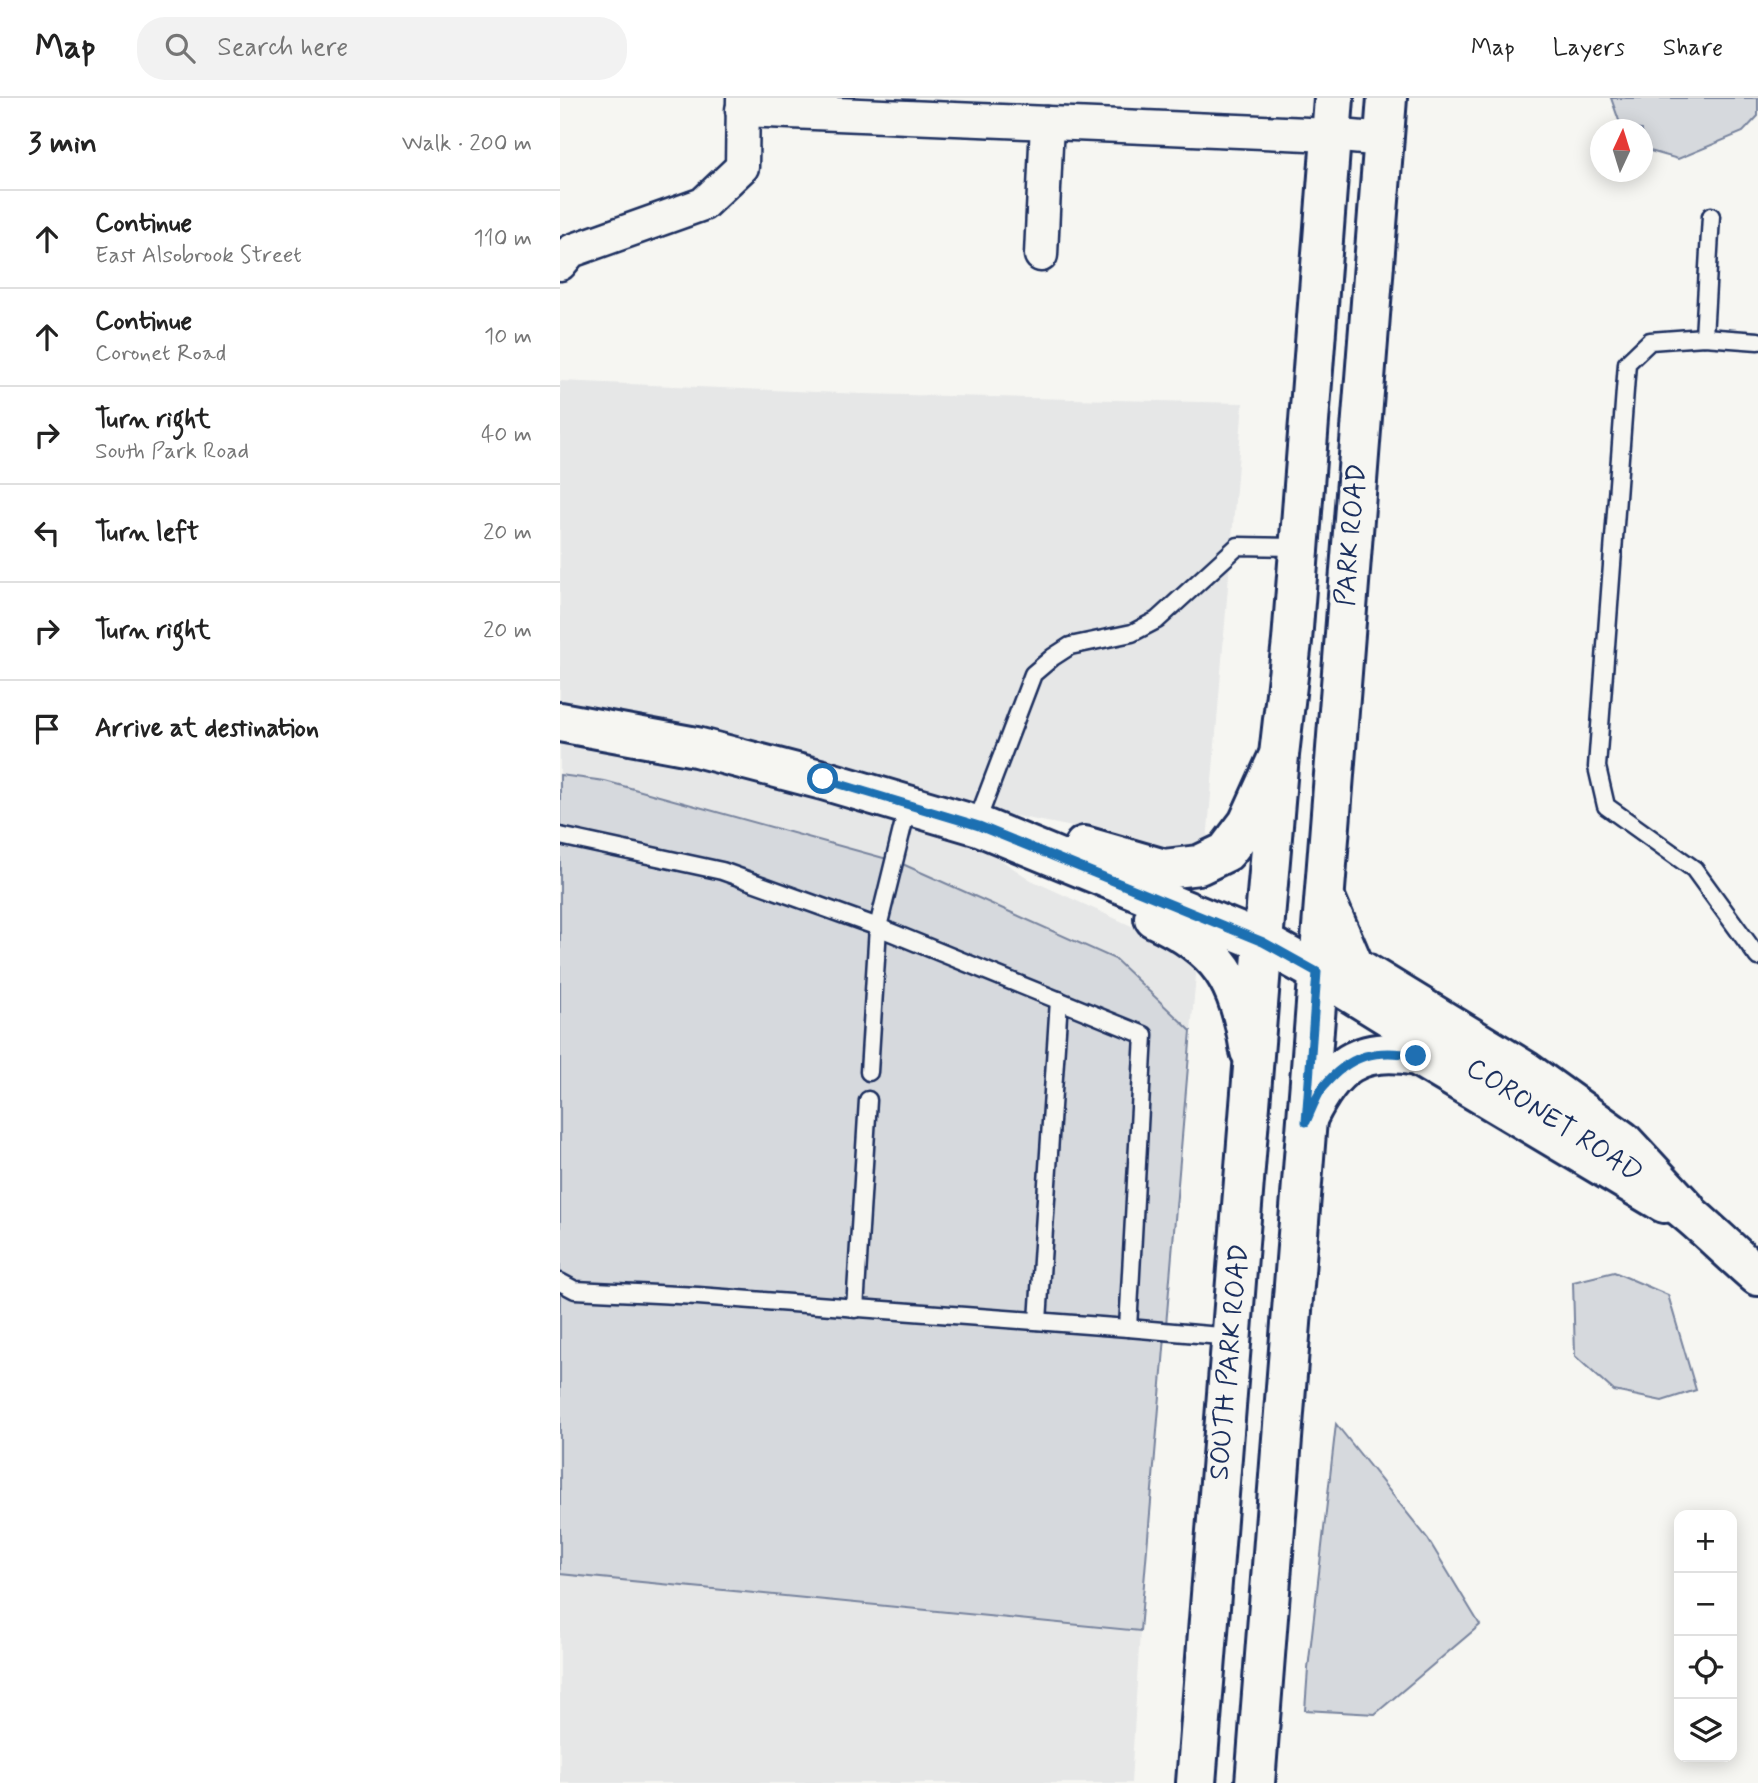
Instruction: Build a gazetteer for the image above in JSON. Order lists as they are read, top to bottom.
{
  "streets": {
    "main road": ["PARK ROAD", "CORONET ROAD", "SOUTH PARK ROAD"]
  },
  "crossings": [
    ["PARK ROAD", "CORONET ROAD"],
    ["PARK ROAD", "SOUTH PARK ROAD"],
    ["CORONET ROAD", "SOUTH PARK ROAD"]
  ],
  "north": "top",
  "page": {
    "header": "Map",
    "search": "Search here",
    "nav": ["Map", "Layers", "Share"],
    "heading": ["3 min", "Walk · 200 m"],
    "list": [
      ["Continue", "East Alsobrook Street", "110 m"],
      ["Continue", "Coronet Road", "10 m"],
      ["Turn right", "South Park Road", "40 m"],
      ["Turn left", "20 m"],
      ["Turn right", "20 m"],
      "Arrive at destination"
    ],
    "map_buttons": ["+", "−"]
  }
}
